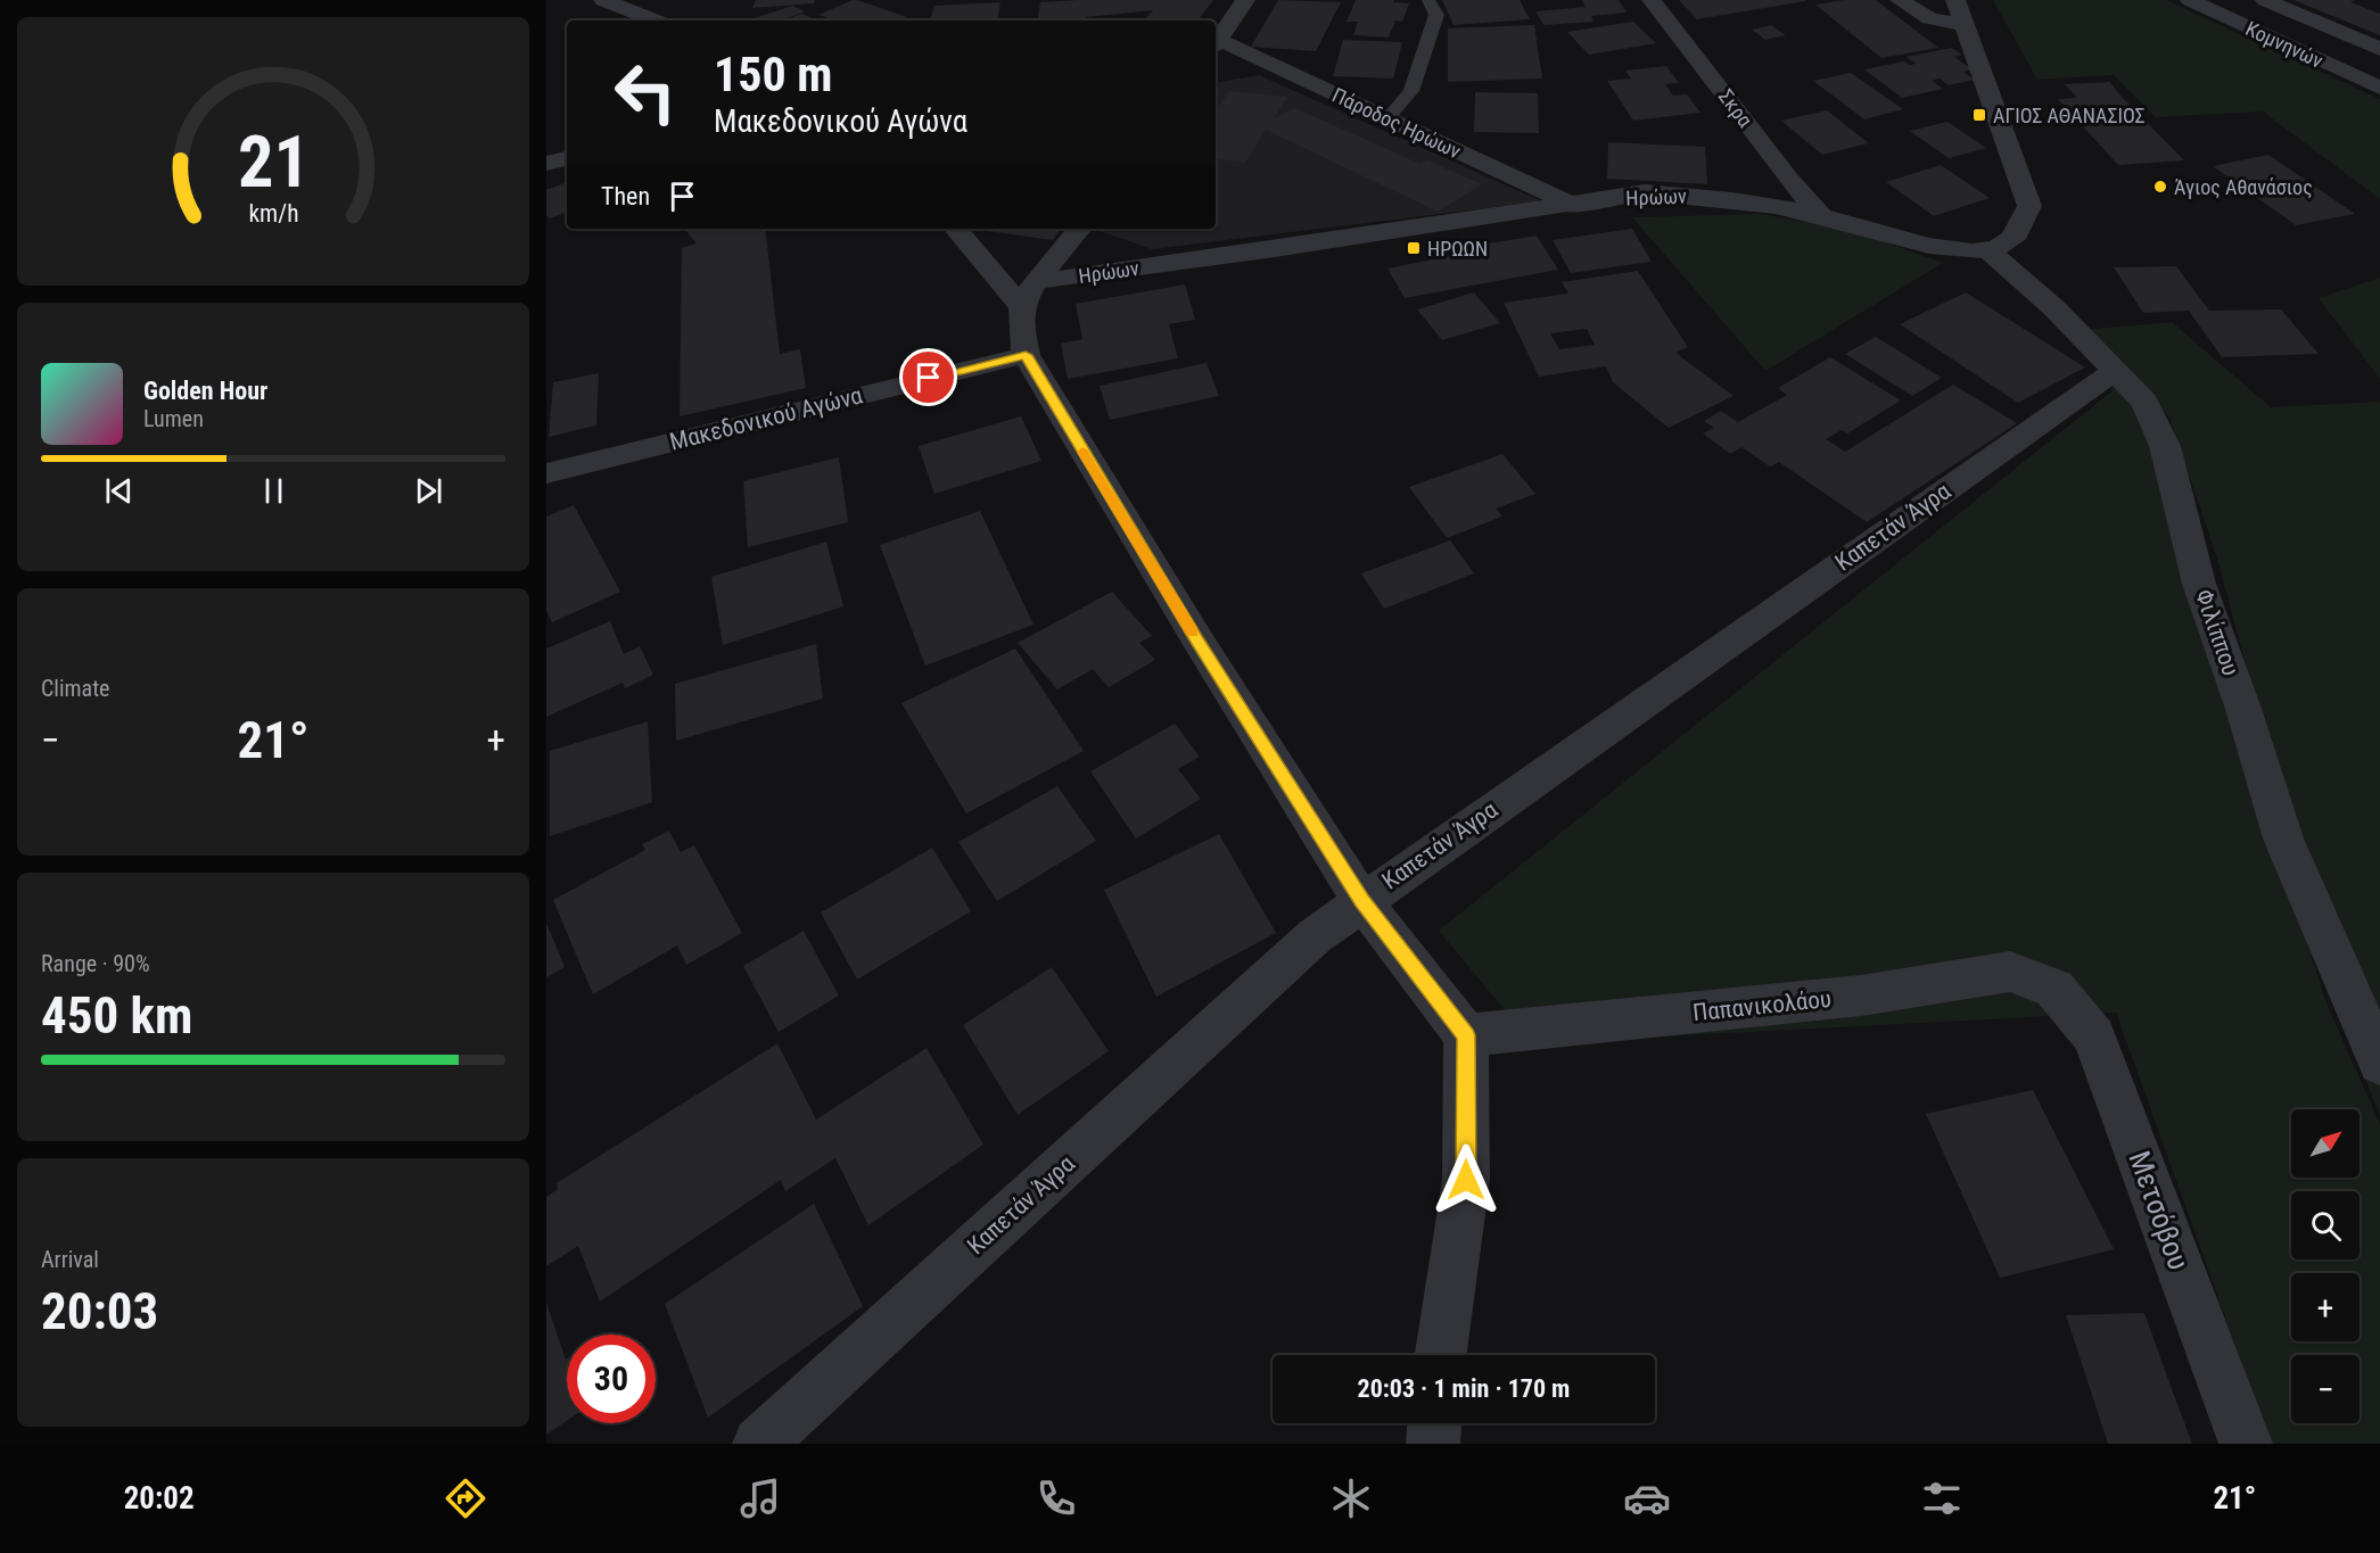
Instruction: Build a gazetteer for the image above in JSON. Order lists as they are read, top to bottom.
{
  "streets": {
    "street": [
      "Κομνηνών",
      "Σκρα",
      "Πάροδος Ηρώων",
      "Ηρώων",
      "Μακεδονικού Αγώνα",
      "Καπετάν Άγρα",
      "Φιλίππου",
      "Παπανικολάου",
      "Μετσόβου"
    ]
  },
  "crossings": [
    ["Σκρα", "Ηρώων"],
    ["Πάροδος Ηρώων", "Ηρώων"],
    ["Ηρώων", "Φιλίππου"],
    ["Καπετάν Άγρα", "Φιλίππου"],
    ["Παπανικολάου", "Μετσόβου"]
  ],
  "places": {
    "transit": ["ΑΓΙΟΣ ΑΘΑΝΑΣΙΟΣ", "ΗΡΩΩΝ"],
    "other": ["Άγιος Αθανάσιος"]
  },
  "north": "top right",
  "page": {
    "turn": ["150 m", "Μακεδονικού Αγώνα"],
    "then": "Then",
    "song": ["Golden Hour", "Lumen"],
    "tile": [
      "Climate",
      ["Range · 90%", "450 km"],
      ["Arrival", "20:03"]
    ],
    "heat": ["−", "21°", "+"],
    "map_buttons": ["+", "−"],
    "limit": "30",
    "trip": "20:03 · 1 min · 170 m",
    "tabs": ["20:02", "21°"],
    "gauge": ["21", "km/h"]
  }
}
